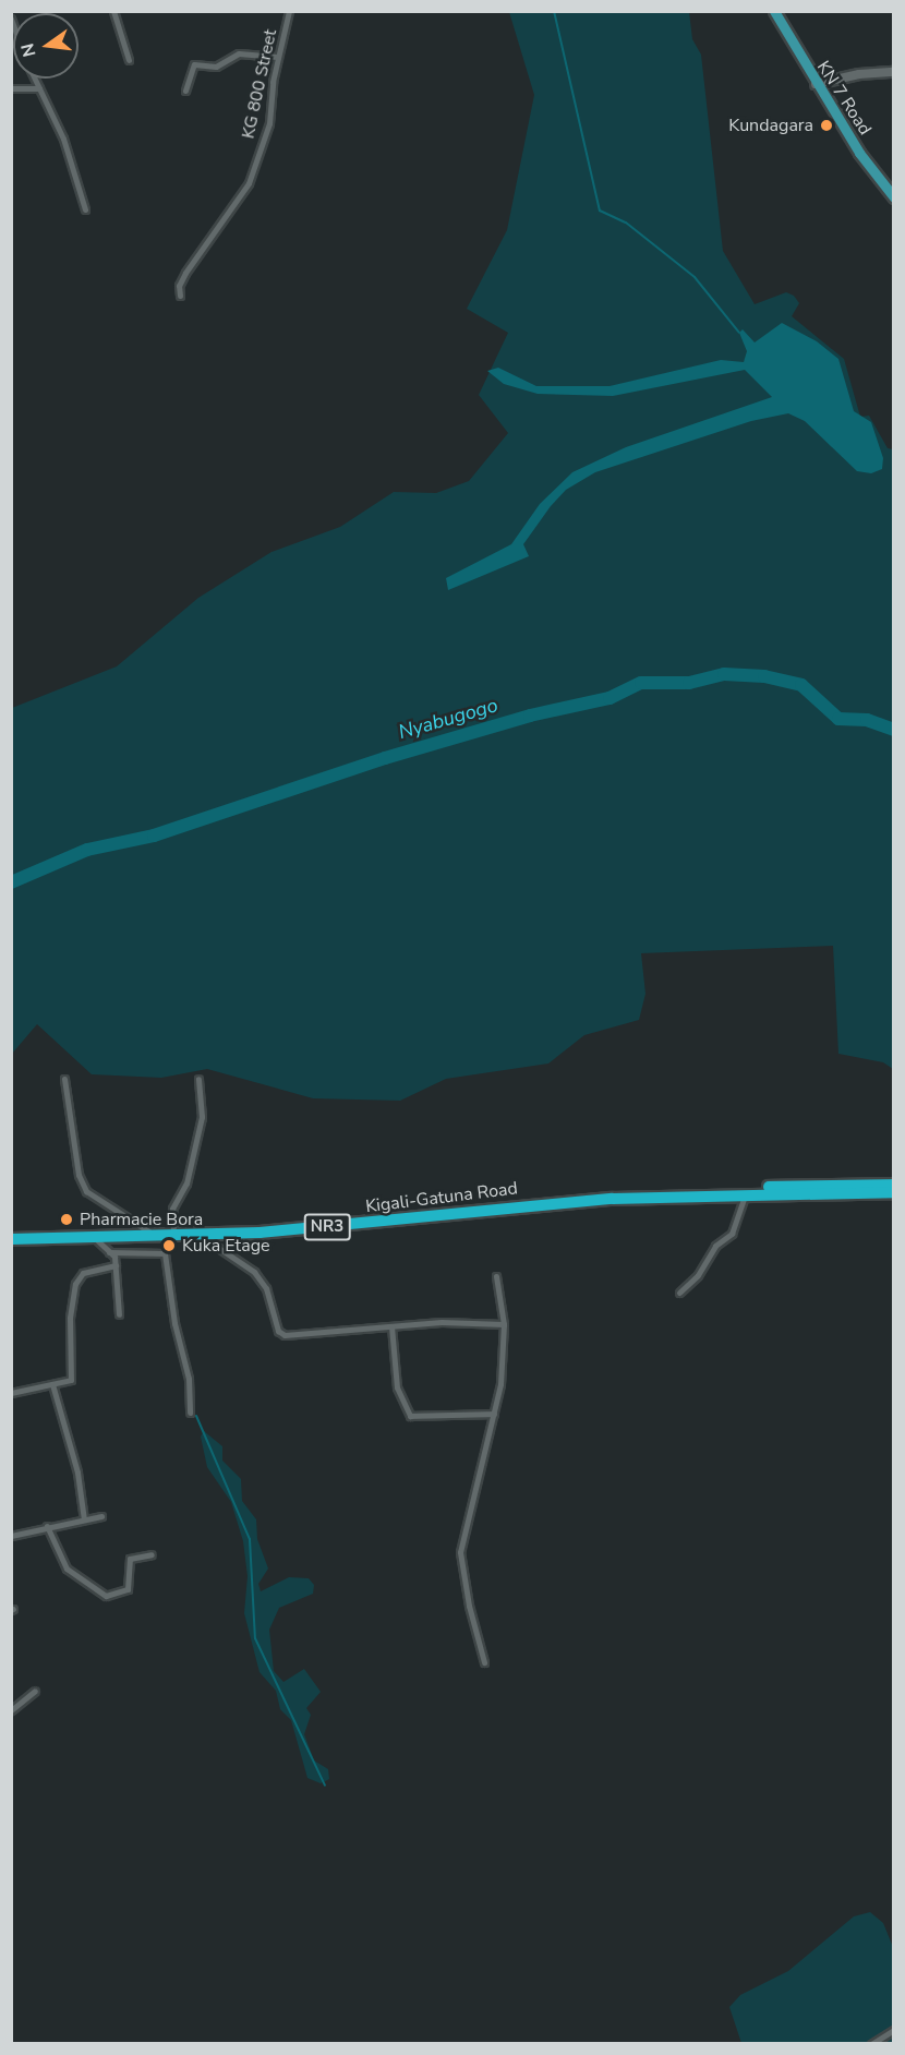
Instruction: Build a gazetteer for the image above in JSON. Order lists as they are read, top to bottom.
{
  "streets": {
    "highway": ["Kigali-Gatuna Road", "NR3"],
    "main road": ["KN 7 Road"],
    "street": ["KG 800 Street"]
  },
  "water": ["Nyabugogo"],
  "places": ["Kundagara", "Pharmacie Bora", "Kuka Etage"],
  "north": "left"
}
